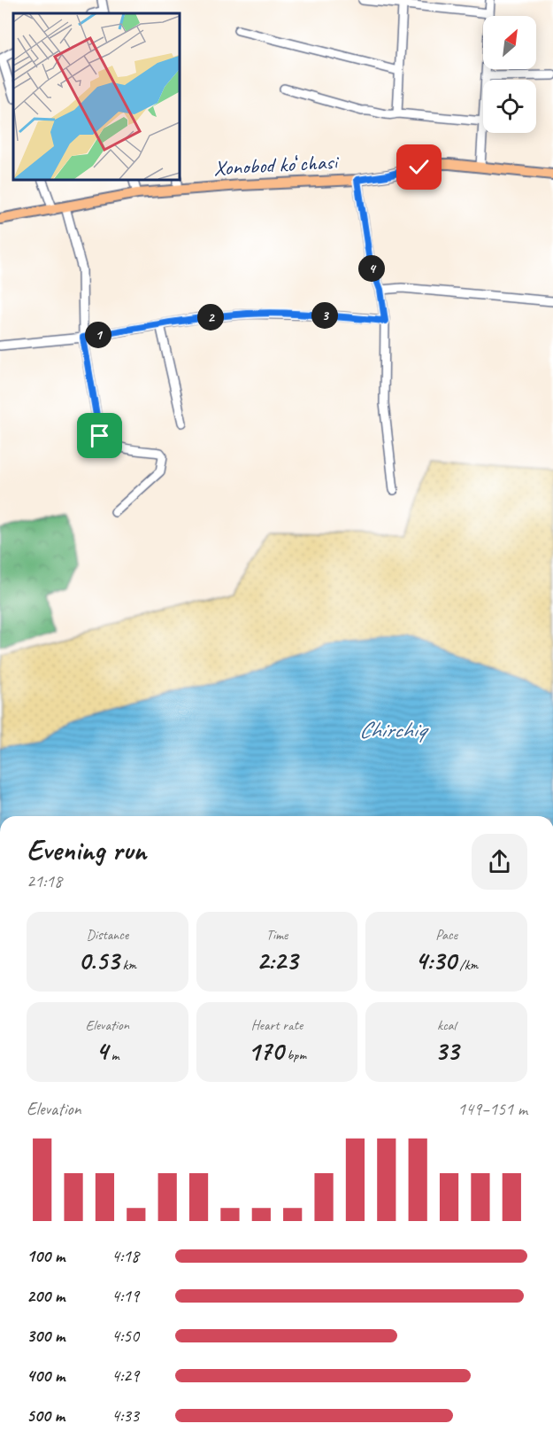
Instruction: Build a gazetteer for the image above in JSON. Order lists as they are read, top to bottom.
{
  "streets": {
    "main road": ["Xonobod koʻchasi"]
  },
  "water": ["Chirchiq"],
  "north": "top right",
  "page": {
    "pins": [
      "4",
      "3",
      "2",
      "1"
    ],
    "heading": ["Evening run", "21:18"],
    "stats": [
      ["Distance", "0.53 km"],
      ["Time", "2:23"],
      ["Pace", "4:30 /km"],
      ["Elevation", "4 m"],
      ["Heart rate", "170 bpm"],
      ["kcal", "33"]
    ],
    "chart": ["Elevation", "149–151 m"],
    "list": [
      {
        "name": "100 m",
        "note": "4:18"
      },
      {
        "name": "200 m",
        "note": "4:19"
      },
      {
        "name": "300 m",
        "note": "4:50"
      },
      {
        "name": "400 m",
        "note": "4:29"
      },
      {
        "name": "500 m",
        "note": "4:33"
      }
    ]
  }
}
